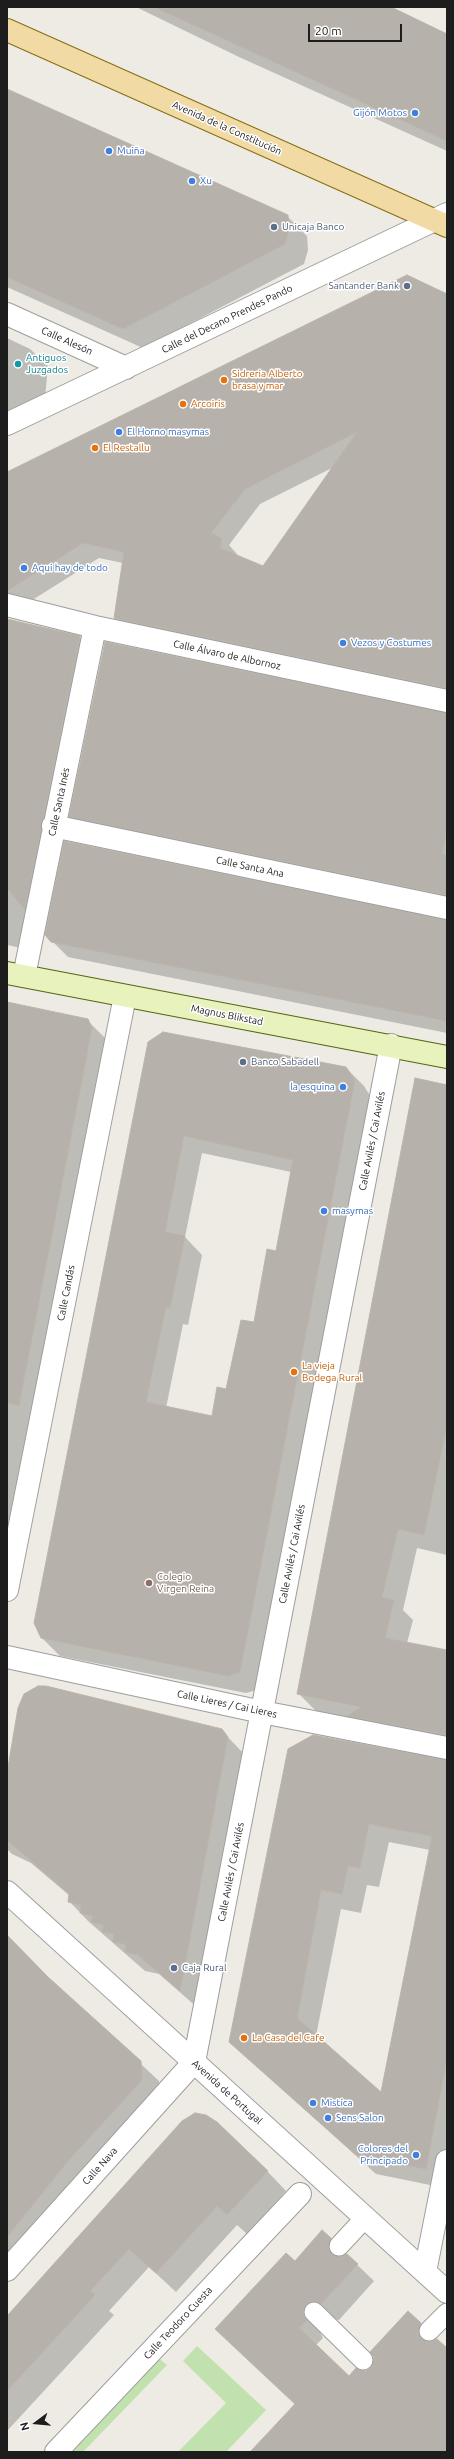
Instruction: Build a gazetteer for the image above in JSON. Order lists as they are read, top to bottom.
{
  "streets": {
    "main road": ["Avenida de la Constitución"],
    "street": [
      "Calle del Decano Prendes Pando",
      "Calle Alesón",
      "Calle Álvaro de Albornoz",
      "Calle Santa Inés",
      "Calle Santa Ana",
      "Magnus Blikstad",
      "Calle Avilés / Cai Avilés",
      "Calle Candás",
      "Calle Lieres / Cai Lieres",
      "Avenida de Portugal",
      "Calle Nava",
      "Calle Teodoro Cuesta"
    ]
  },
  "crossings": [
    ["Avenida de la Constitución", "Calle del Decano Prendes Pando"],
    ["Calle del Decano Prendes Pando", "Calle Alesón"],
    ["Calle Álvaro de Albornoz", "Calle Santa Inés"],
    ["Calle Santa Inés", "Calle Santa Ana"],
    ["Calle Santa Inés", "Magnus Blikstad"],
    ["Magnus Blikstad", "Calle Avilés / Cai Avilés"],
    ["Magnus Blikstad", "Calle Candás"],
    ["Calle Avilés / Cai Avilés", "Calle Lieres / Cai Lieres"],
    ["Calle Avilés / Cai Avilés", "Avenida de Portugal"],
    ["Calle Avilés / Cai Avilés", "Calle Nava"],
    ["Avenida de Portugal", "Calle Nava"]
  ],
  "places": [
    "Gijón Motos",
    "Muiña",
    "Xu",
    "Unicaja Banco",
    "Santander Bank",
    "Antiguos Juzgados",
    "Sidreria Alberto brasa y mar",
    "Arcoiris",
    "El Horno masymas",
    "El Restallu",
    "Aqui hay de todo",
    "Vezos y Costumes",
    "Banco Sabadell",
    "la esquina",
    "masymas",
    "La vieja Bodega Rural",
    "Colegio Virgen Reina",
    "Caja Rural",
    "La Casa del Cafe",
    "Mistica",
    "Sens Salon",
    "Colores del Principado"
  ],
  "scale_bar": "20 m",
  "north": "left"
}
